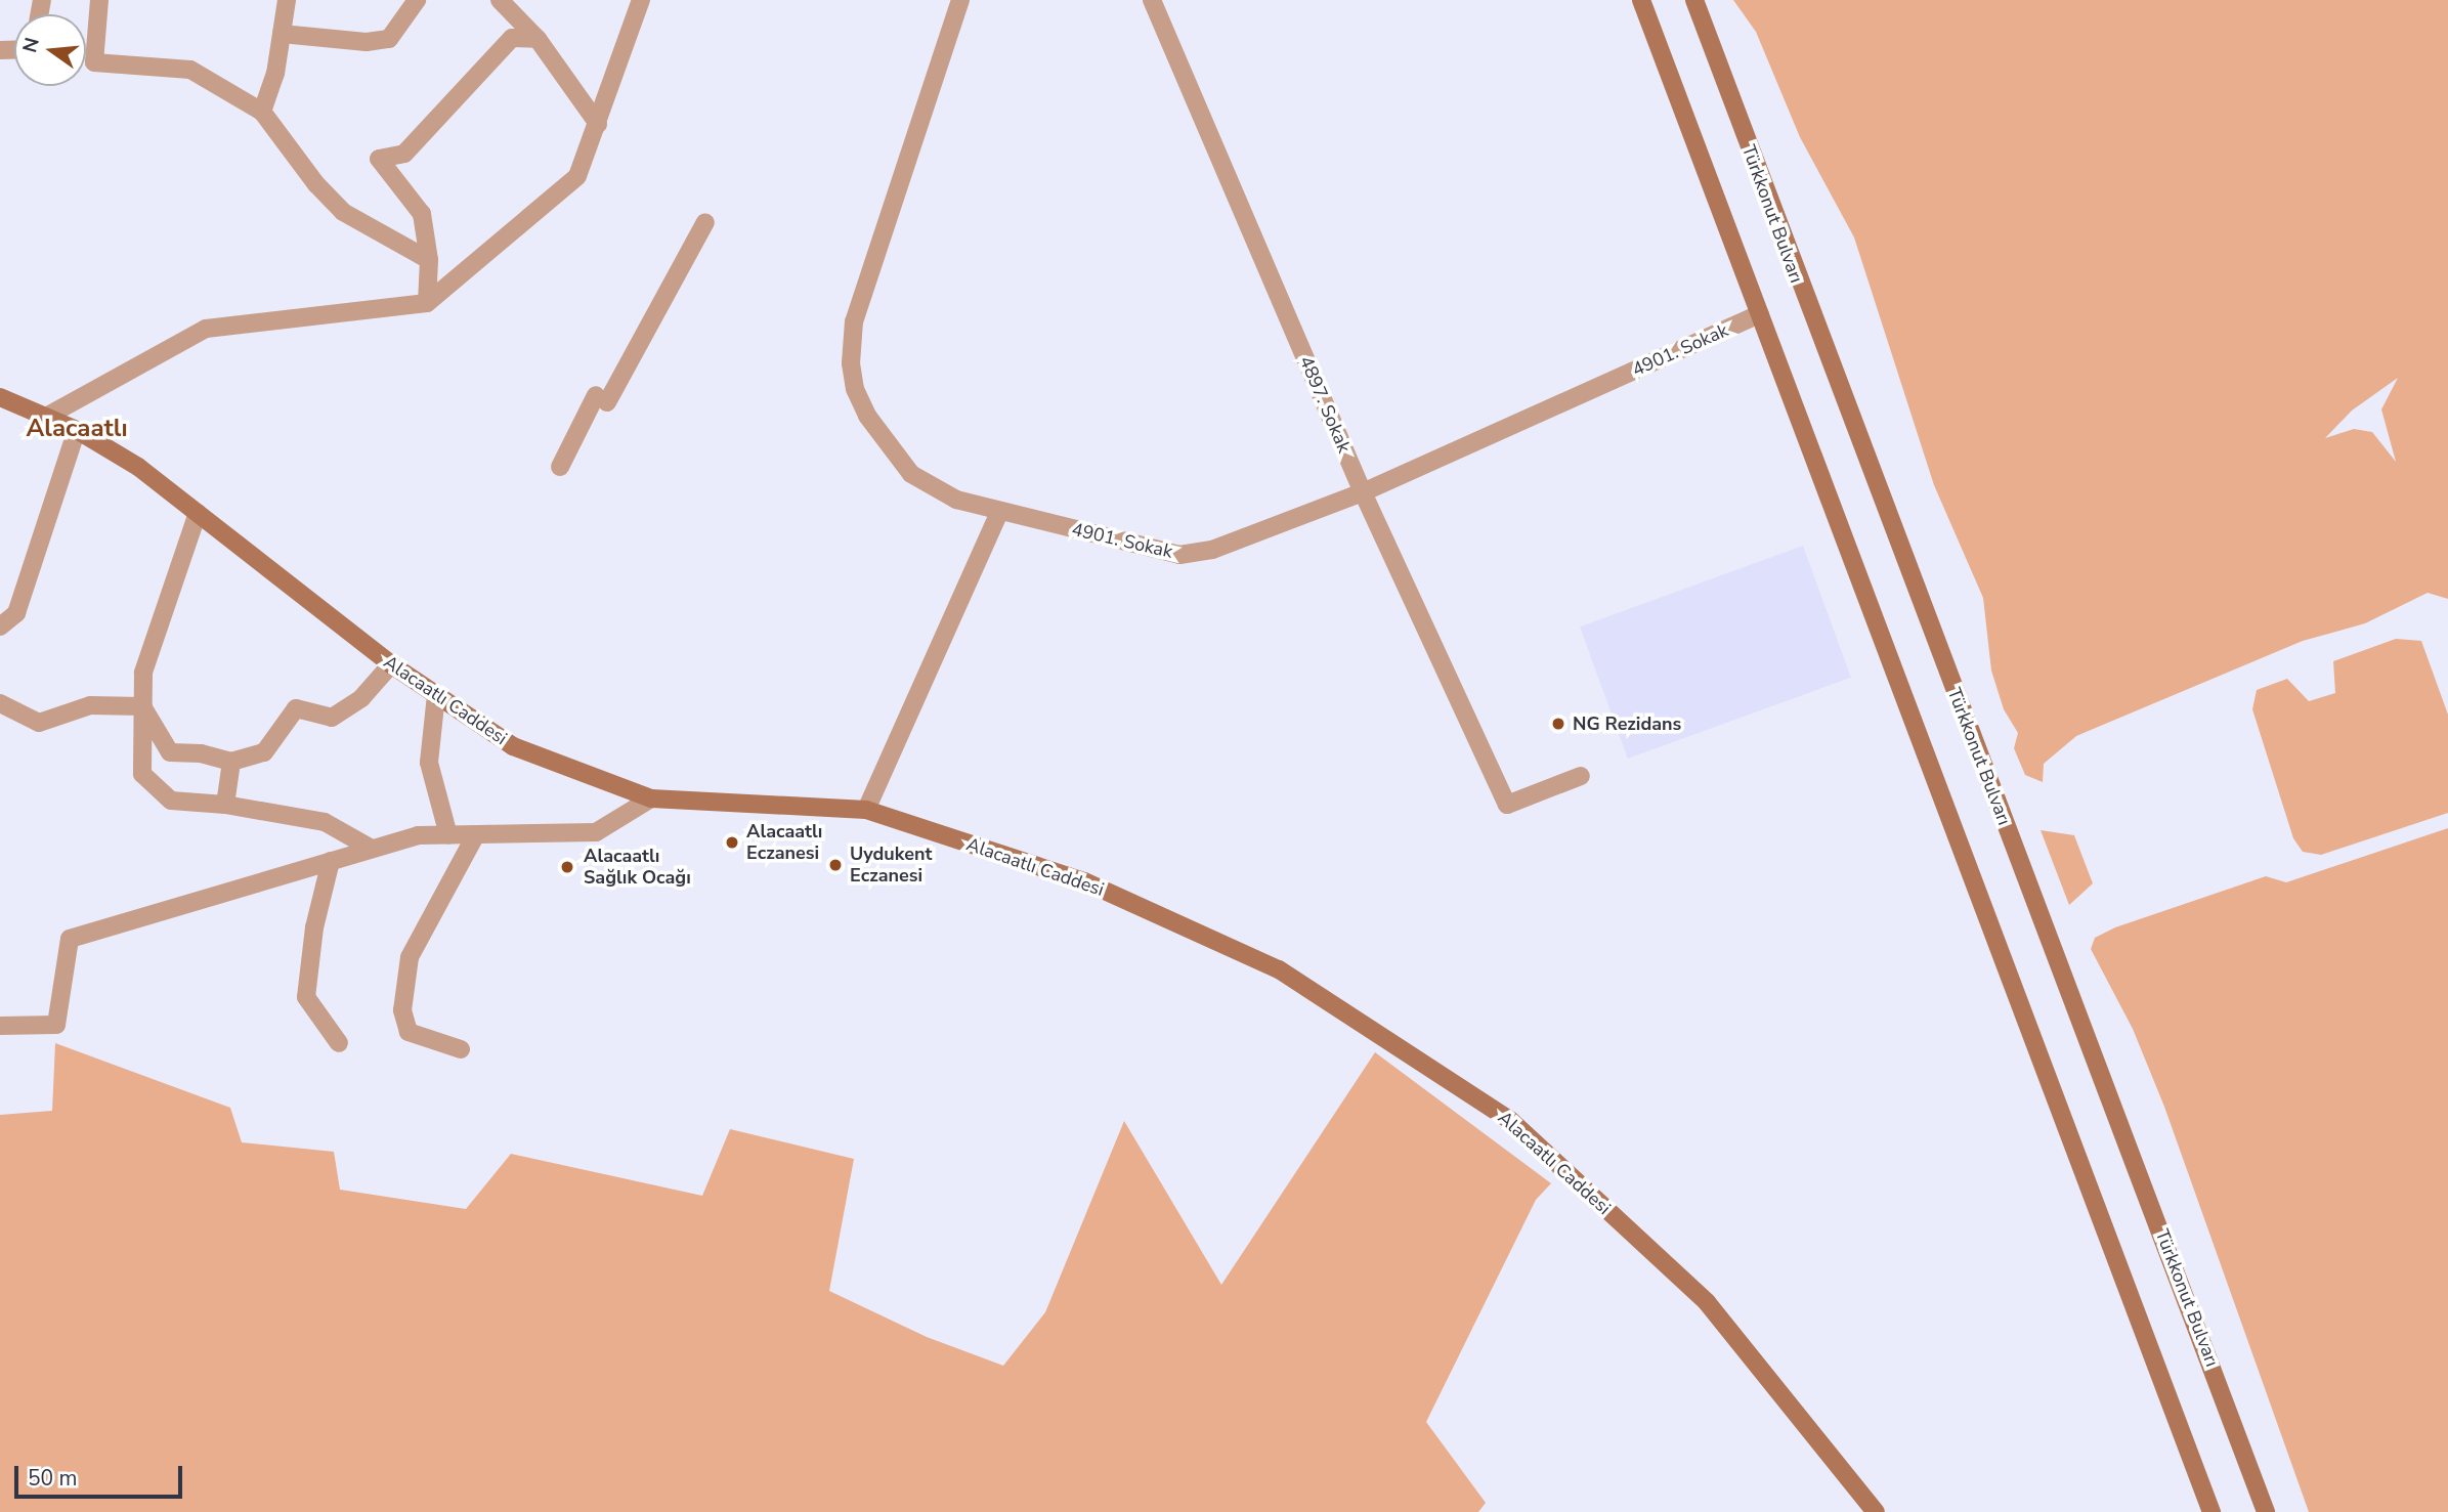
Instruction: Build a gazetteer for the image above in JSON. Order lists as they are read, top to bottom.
{
  "streets": {
    "street": [
      "Türkkonut Bulvarı",
      "4901. Sokak",
      "4897. Sokak",
      "Alacaatlı Caddesi"
    ]
  },
  "crossings": [
    ["4901. Sokak", "4897. Sokak"]
  ],
  "districts": ["Alacaatlı"],
  "places": [
    "NG Rezidans",
    "Alacaatlı Eczanesi",
    "Uydukent Eczanesi",
    "Alacaatlı Sağlık Ocağı"
  ],
  "scale_bar": "50 m",
  "north": "left"
}
